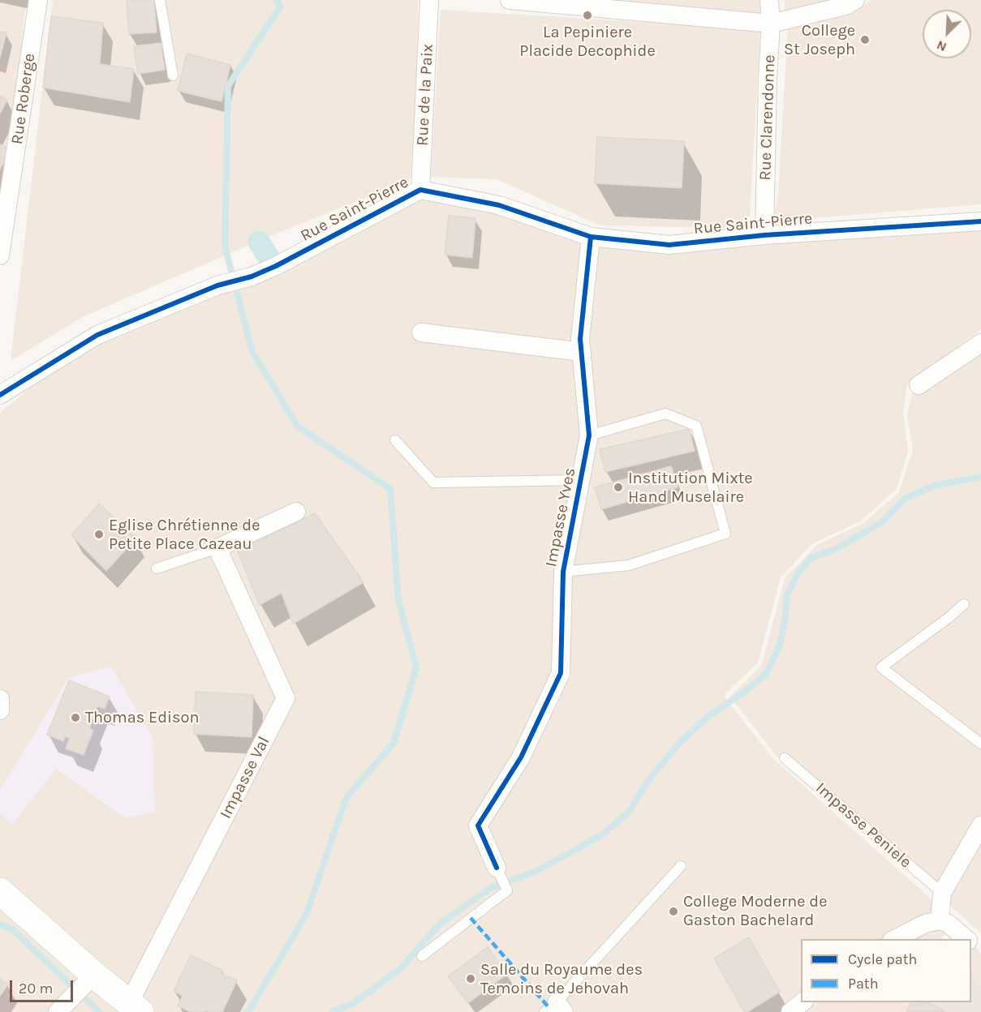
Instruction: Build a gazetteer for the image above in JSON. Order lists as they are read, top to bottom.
{
  "streets": {
    "street": [
      "Rue de la Paix",
      "Rue Roberge",
      "Rue Clarendonne",
      "Rue Saint-Pierre",
      "Impasse Yves",
      "Impasse Val"
    ],
    "lane": ["Impasse Peniele"]
  },
  "crossings": [
    ["Rue de la Paix", "Rue Saint-Pierre"],
    ["Rue Clarendonne", "Rue Saint-Pierre"],
    ["Rue Saint-Pierre", "Impasse Yves"]
  ],
  "places": [
    "La Pepiniere Placide Decophide",
    "College St Joseph",
    "Institution Mixte Hand Muselaire",
    "Eglise Chrétienne de Petite Place Cazeau",
    "Thomas Edison",
    "College Moderne de Gaston Bachelard",
    "Salle du Royaume des Temoins de Jehovah"
  ],
  "legend": ["Cycle path", "Path"],
  "scale_bar": "20 m",
  "north": "bottom left"
}
